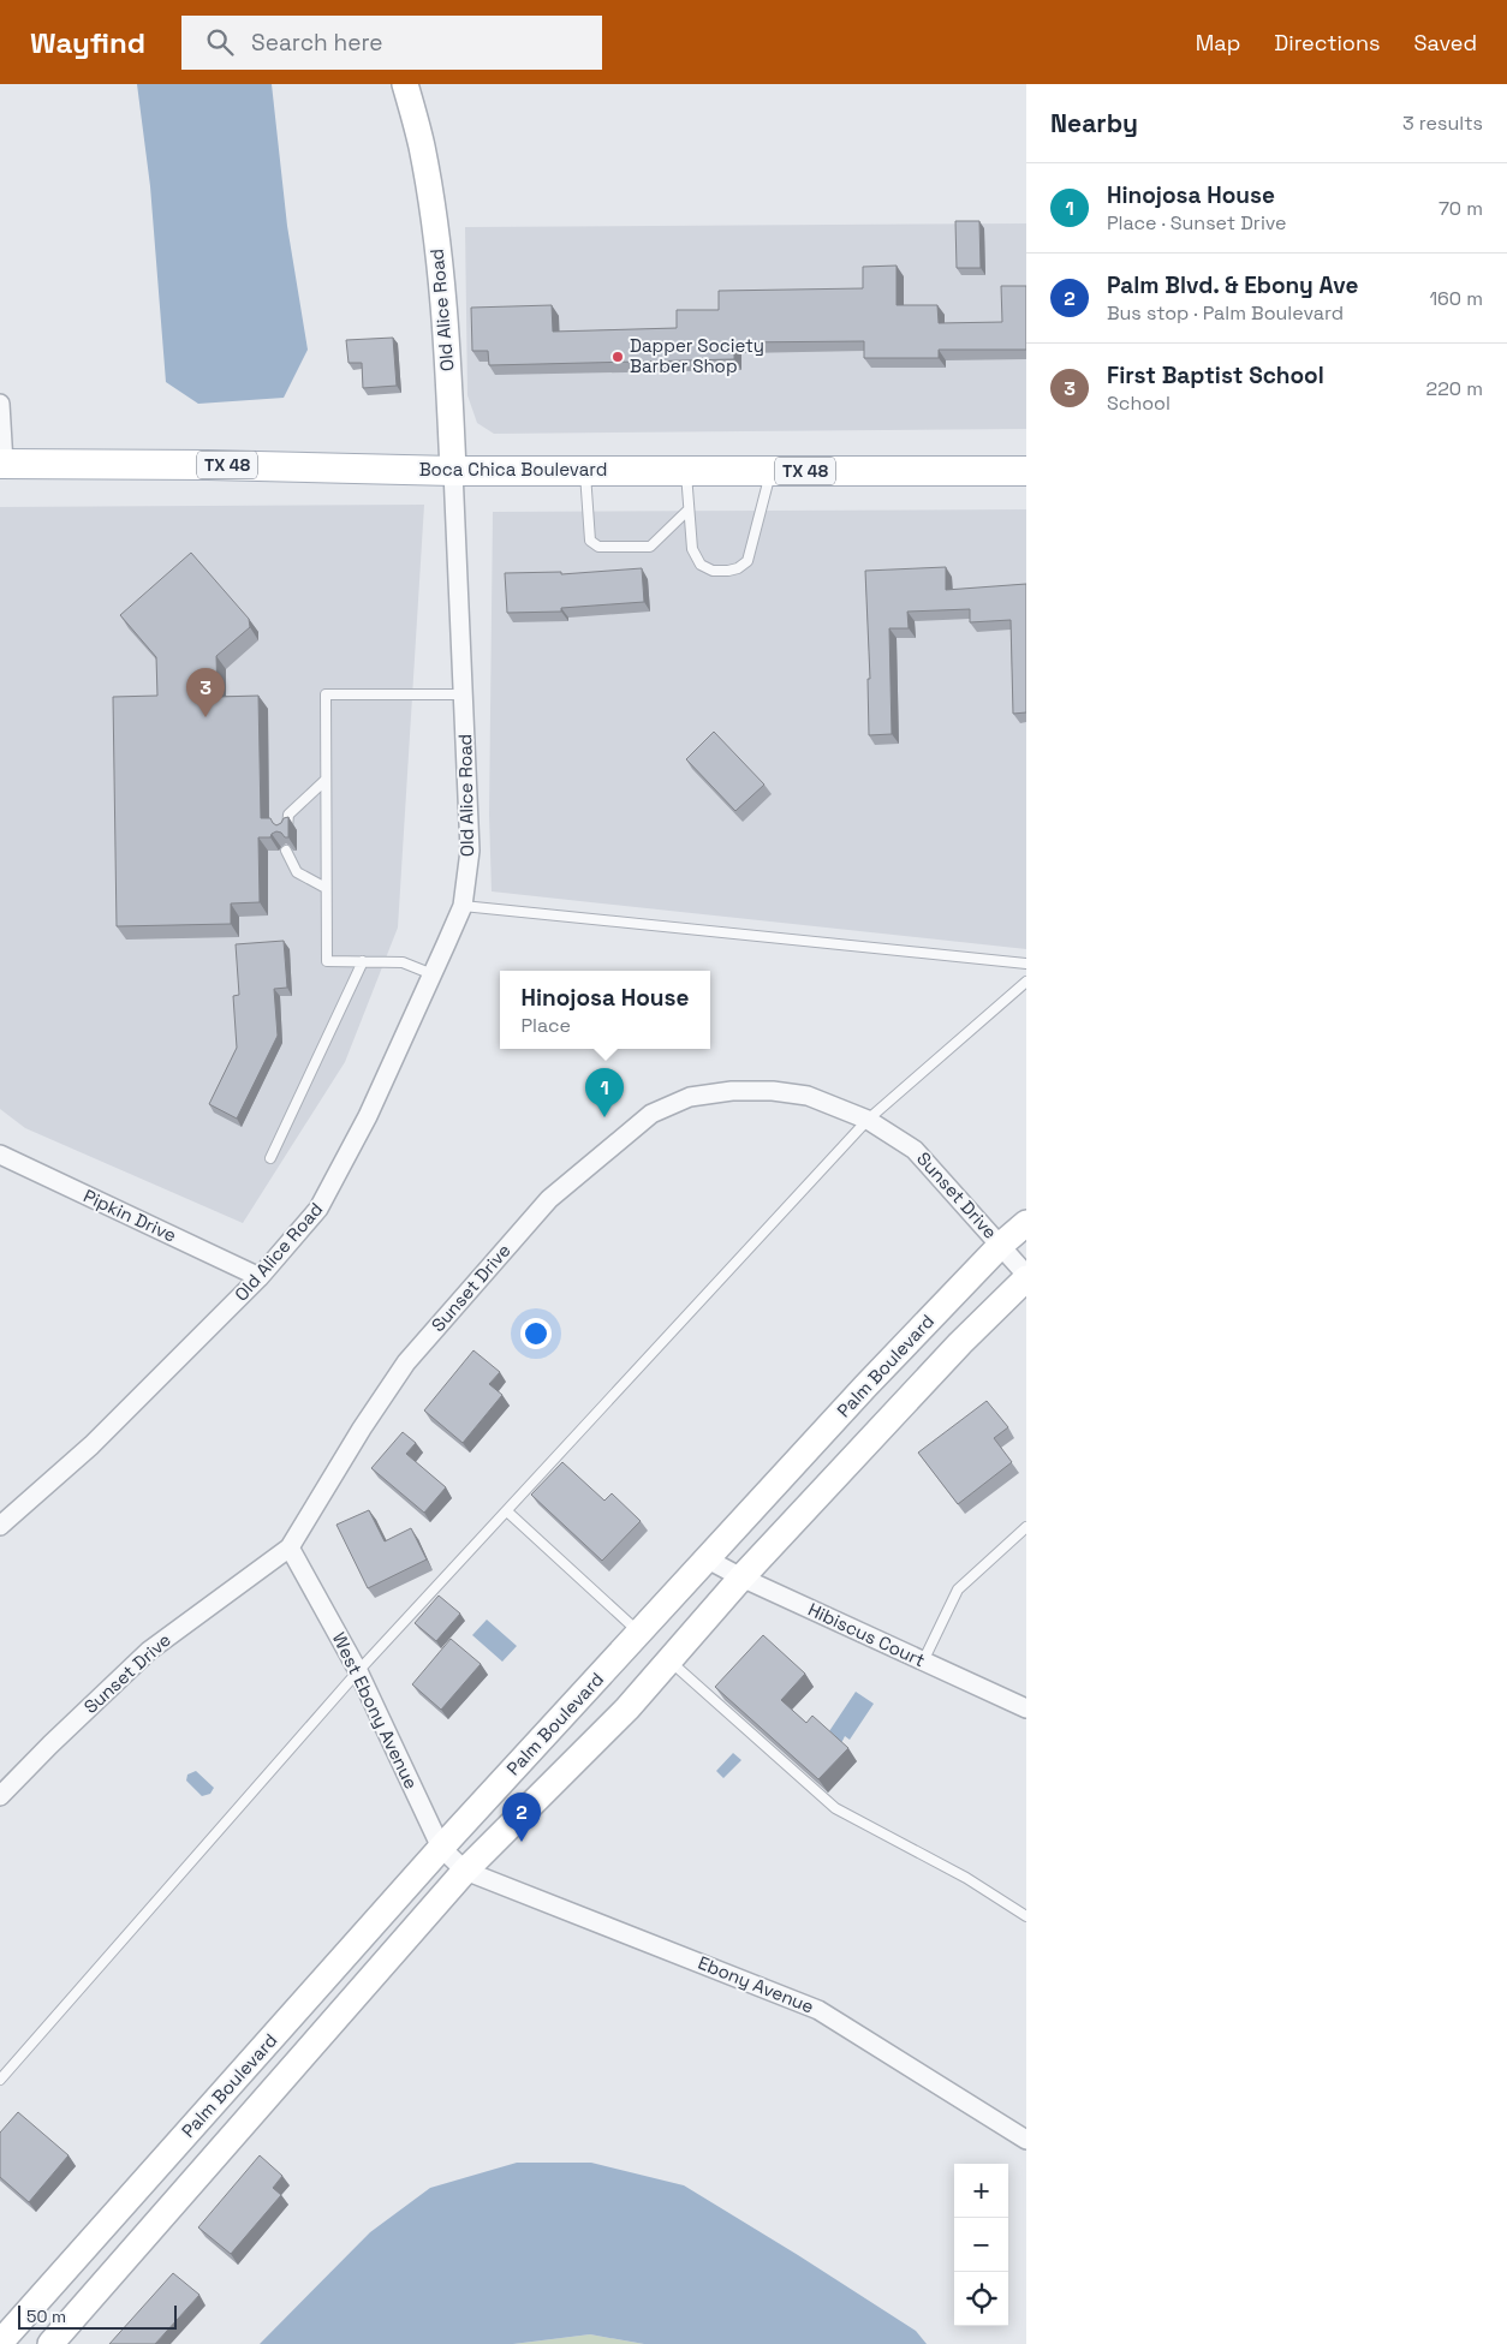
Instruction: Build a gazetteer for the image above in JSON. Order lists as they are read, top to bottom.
{
  "streets": {
    "main road": [
      "Old Alice Road",
      "TX 48",
      "Boca Chica Boulevard",
      "Palm Boulevard"
    ],
    "street": [
      "Sunset Drive",
      "Pipkin Drive",
      "Hibiscus Court",
      "West Ebony Avenue",
      "Ebony Avenue"
    ]
  },
  "crossings": [
    ["Old Alice Road", "Boca Chica Boulevard"],
    ["Old Alice Road", "Pipkin Drive"],
    ["Sunset Drive", "Palm Boulevard"],
    ["Sunset Drive", "West Ebony Avenue"],
    ["Palm Boulevard", "Hibiscus Court"],
    ["Palm Boulevard", "West Ebony Avenue"],
    ["Palm Boulevard", "Ebony Avenue"],
    ["West Ebony Avenue", "Ebony Avenue"]
  ],
  "places": ["Dapper Society Barber Shop"],
  "scale_bar": "50 m",
  "page": {
    "header": "Wayfind",
    "search": "Search here",
    "nav": ["Map", "Directions", "Saved"],
    "heading": ["Nearby", "3 results"],
    "list": [
      {
        "mark": "1",
        "name": "Hinojosa House",
        "note": "Place · Sunset Drive",
        "value": "70 m"
      },
      {
        "mark": "2",
        "name": "Palm Blvd. & Ebony Ave",
        "note": "Bus stop · Palm Boulevard",
        "value": "160 m"
      },
      {
        "mark": "3",
        "name": "First Baptist School",
        "note": "School",
        "value": "220 m"
      }
    ],
    "pins": ["3", "1", "2"],
    "popup": ["Hinojosa House", "Place"],
    "map_buttons": ["+", "−"],
    "scale": "50 m"
  }
}
